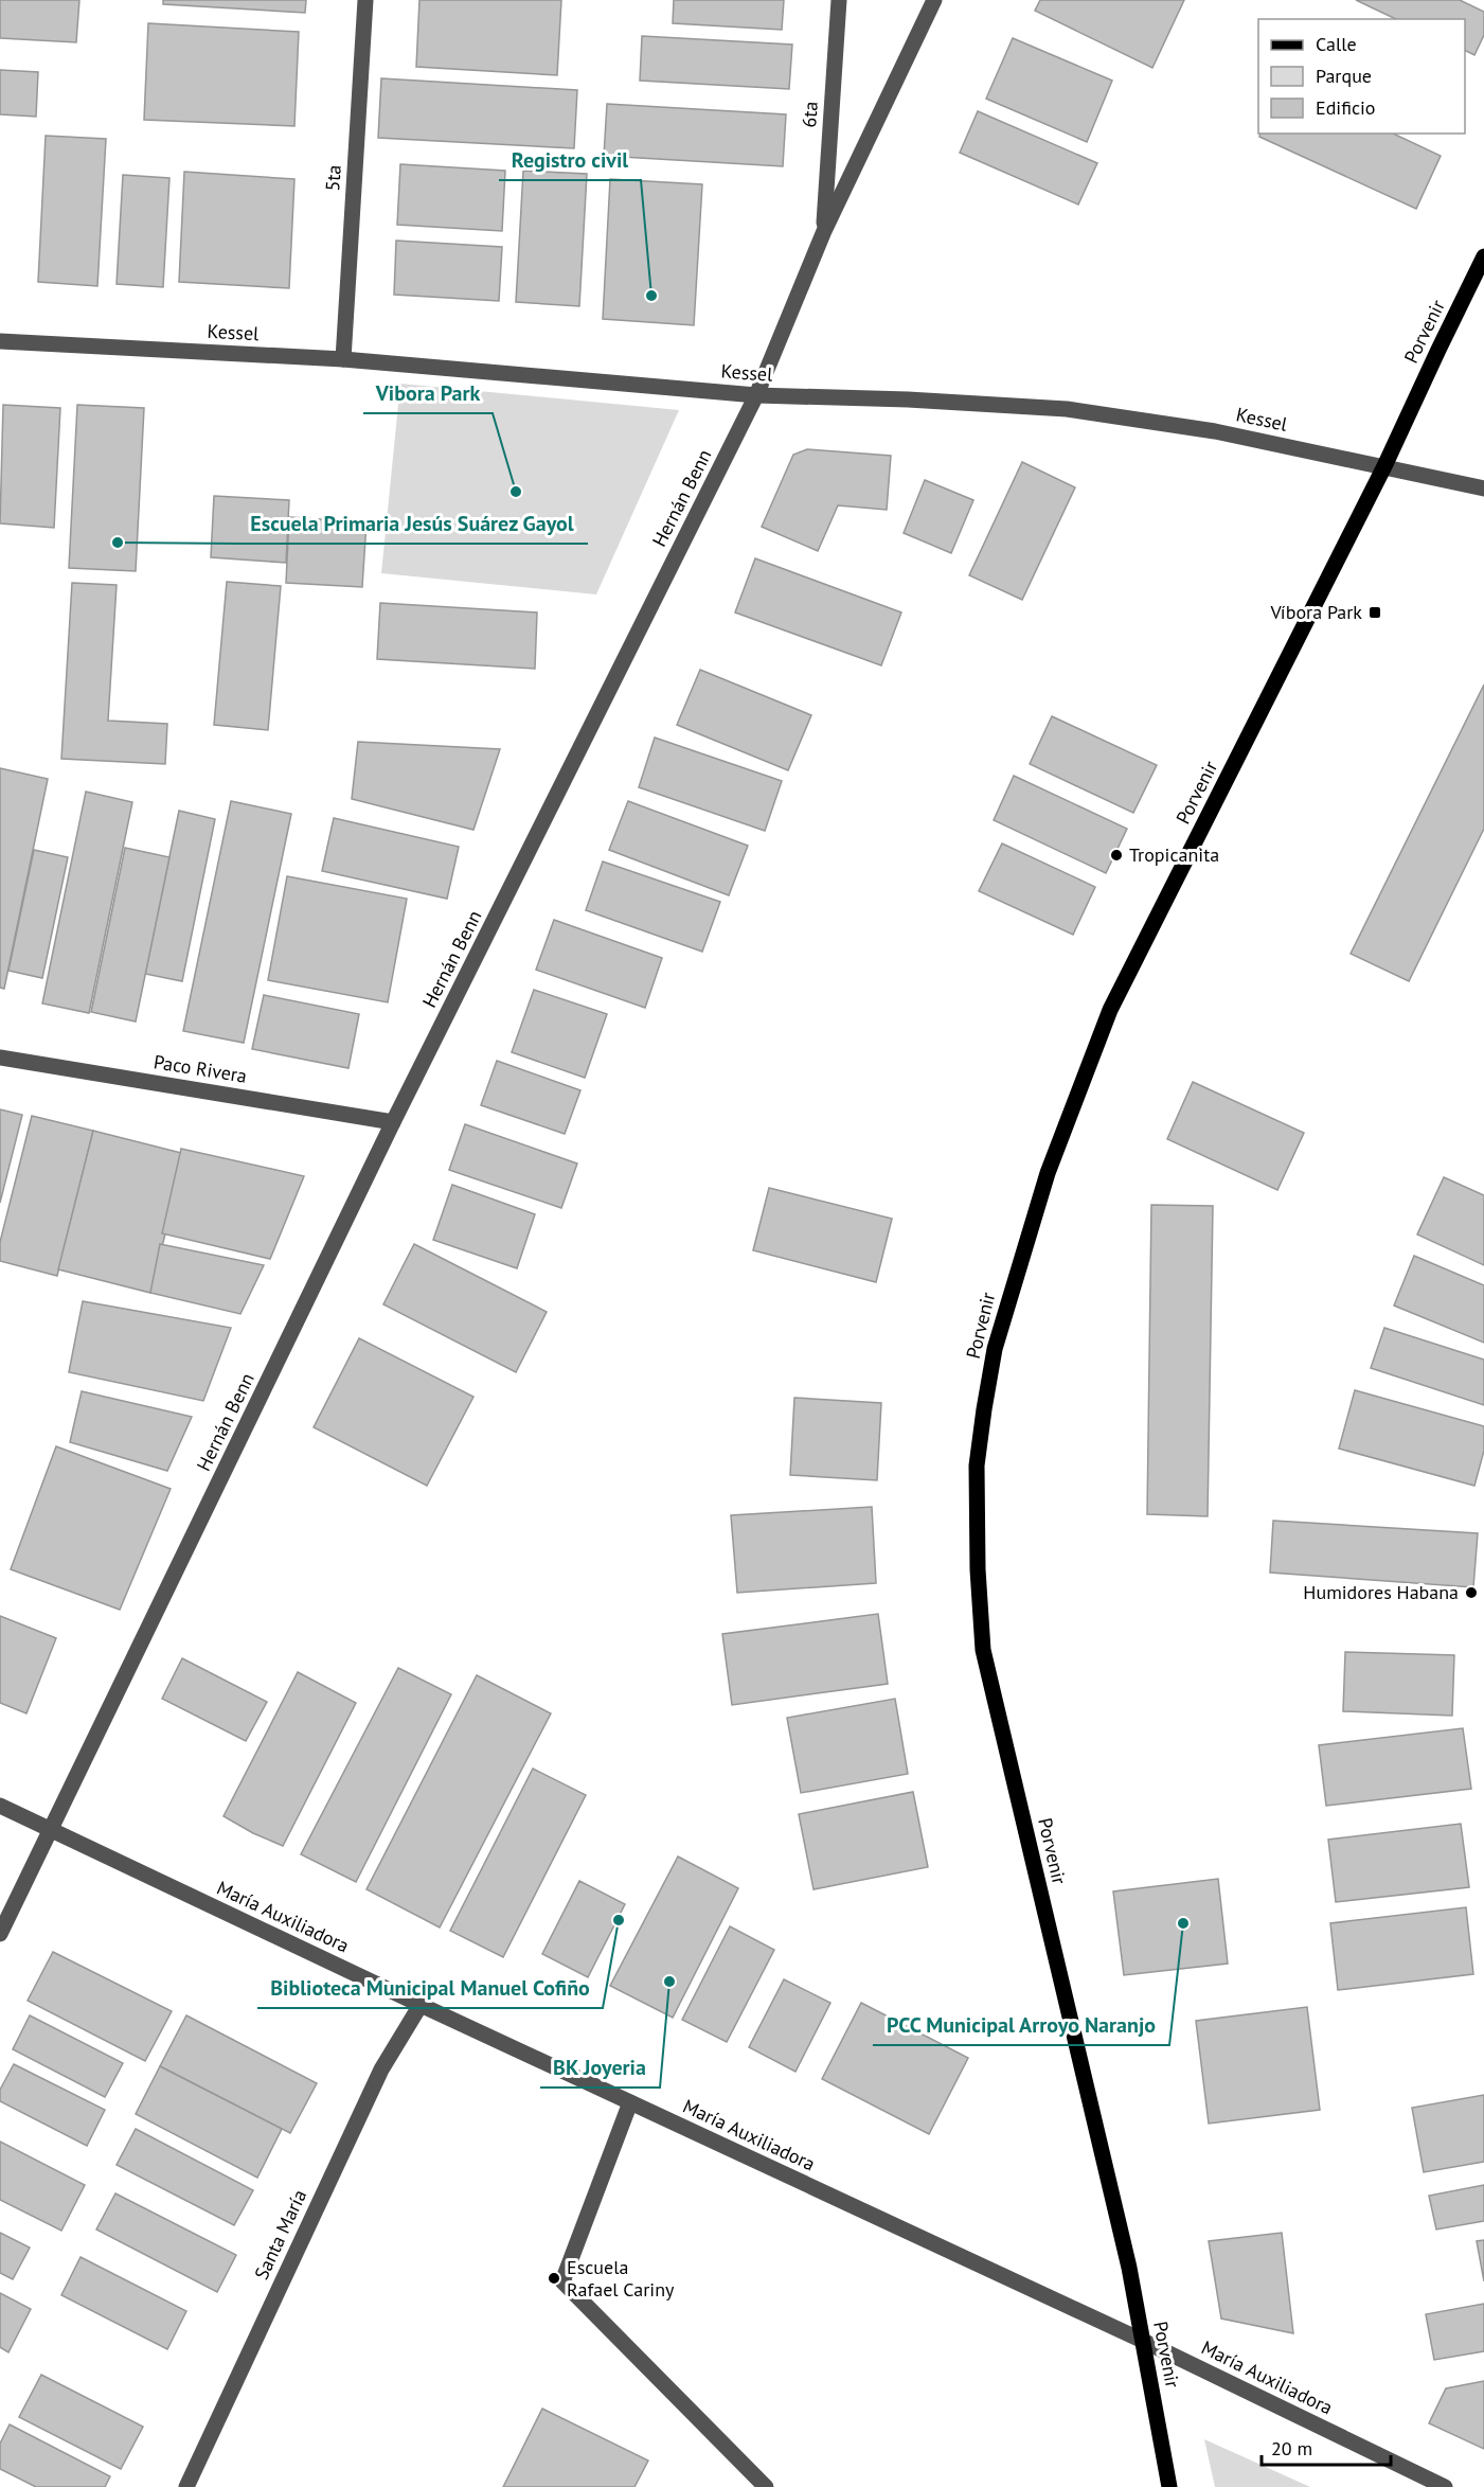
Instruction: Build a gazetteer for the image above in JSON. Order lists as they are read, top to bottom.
{
  "streets": {
    "main road": ["Porvenir"],
    "street": [
      "6ta",
      "5ta",
      "Kessel",
      "Hernán Benn",
      "Paco Rivera",
      "María Auxiliadora",
      "Santa María"
    ]
  },
  "crossings": [
    ["6ta", "Hernán Benn"],
    ["5ta", "Kessel"],
    ["Porvenir", "Kessel"],
    ["Porvenir", "María Auxiliadora"],
    ["Kessel", "Hernán Benn"],
    ["Hernán Benn", "Paco Rivera"],
    ["Hernán Benn", "María Auxiliadora"],
    ["María Auxiliadora", "Santa María"]
  ],
  "places": {
    "other": [
      "Registro civil",
      "Vibora Park",
      "Escuela Primaria Jesús Suárez Gayol",
      "Tropicanita",
      "Humidores Habana",
      "Biblioteca Municipal Manuel Cofiño",
      "PCC Municipal Arroyo Naranjo",
      "BK Joyeria",
      "Escuela Rafael Cariny"
    ],
    "transit": ["Víbora Park"]
  },
  "legend": ["Calle", "Parque", "Edificio"],
  "scale_bar": "20 m"
}
